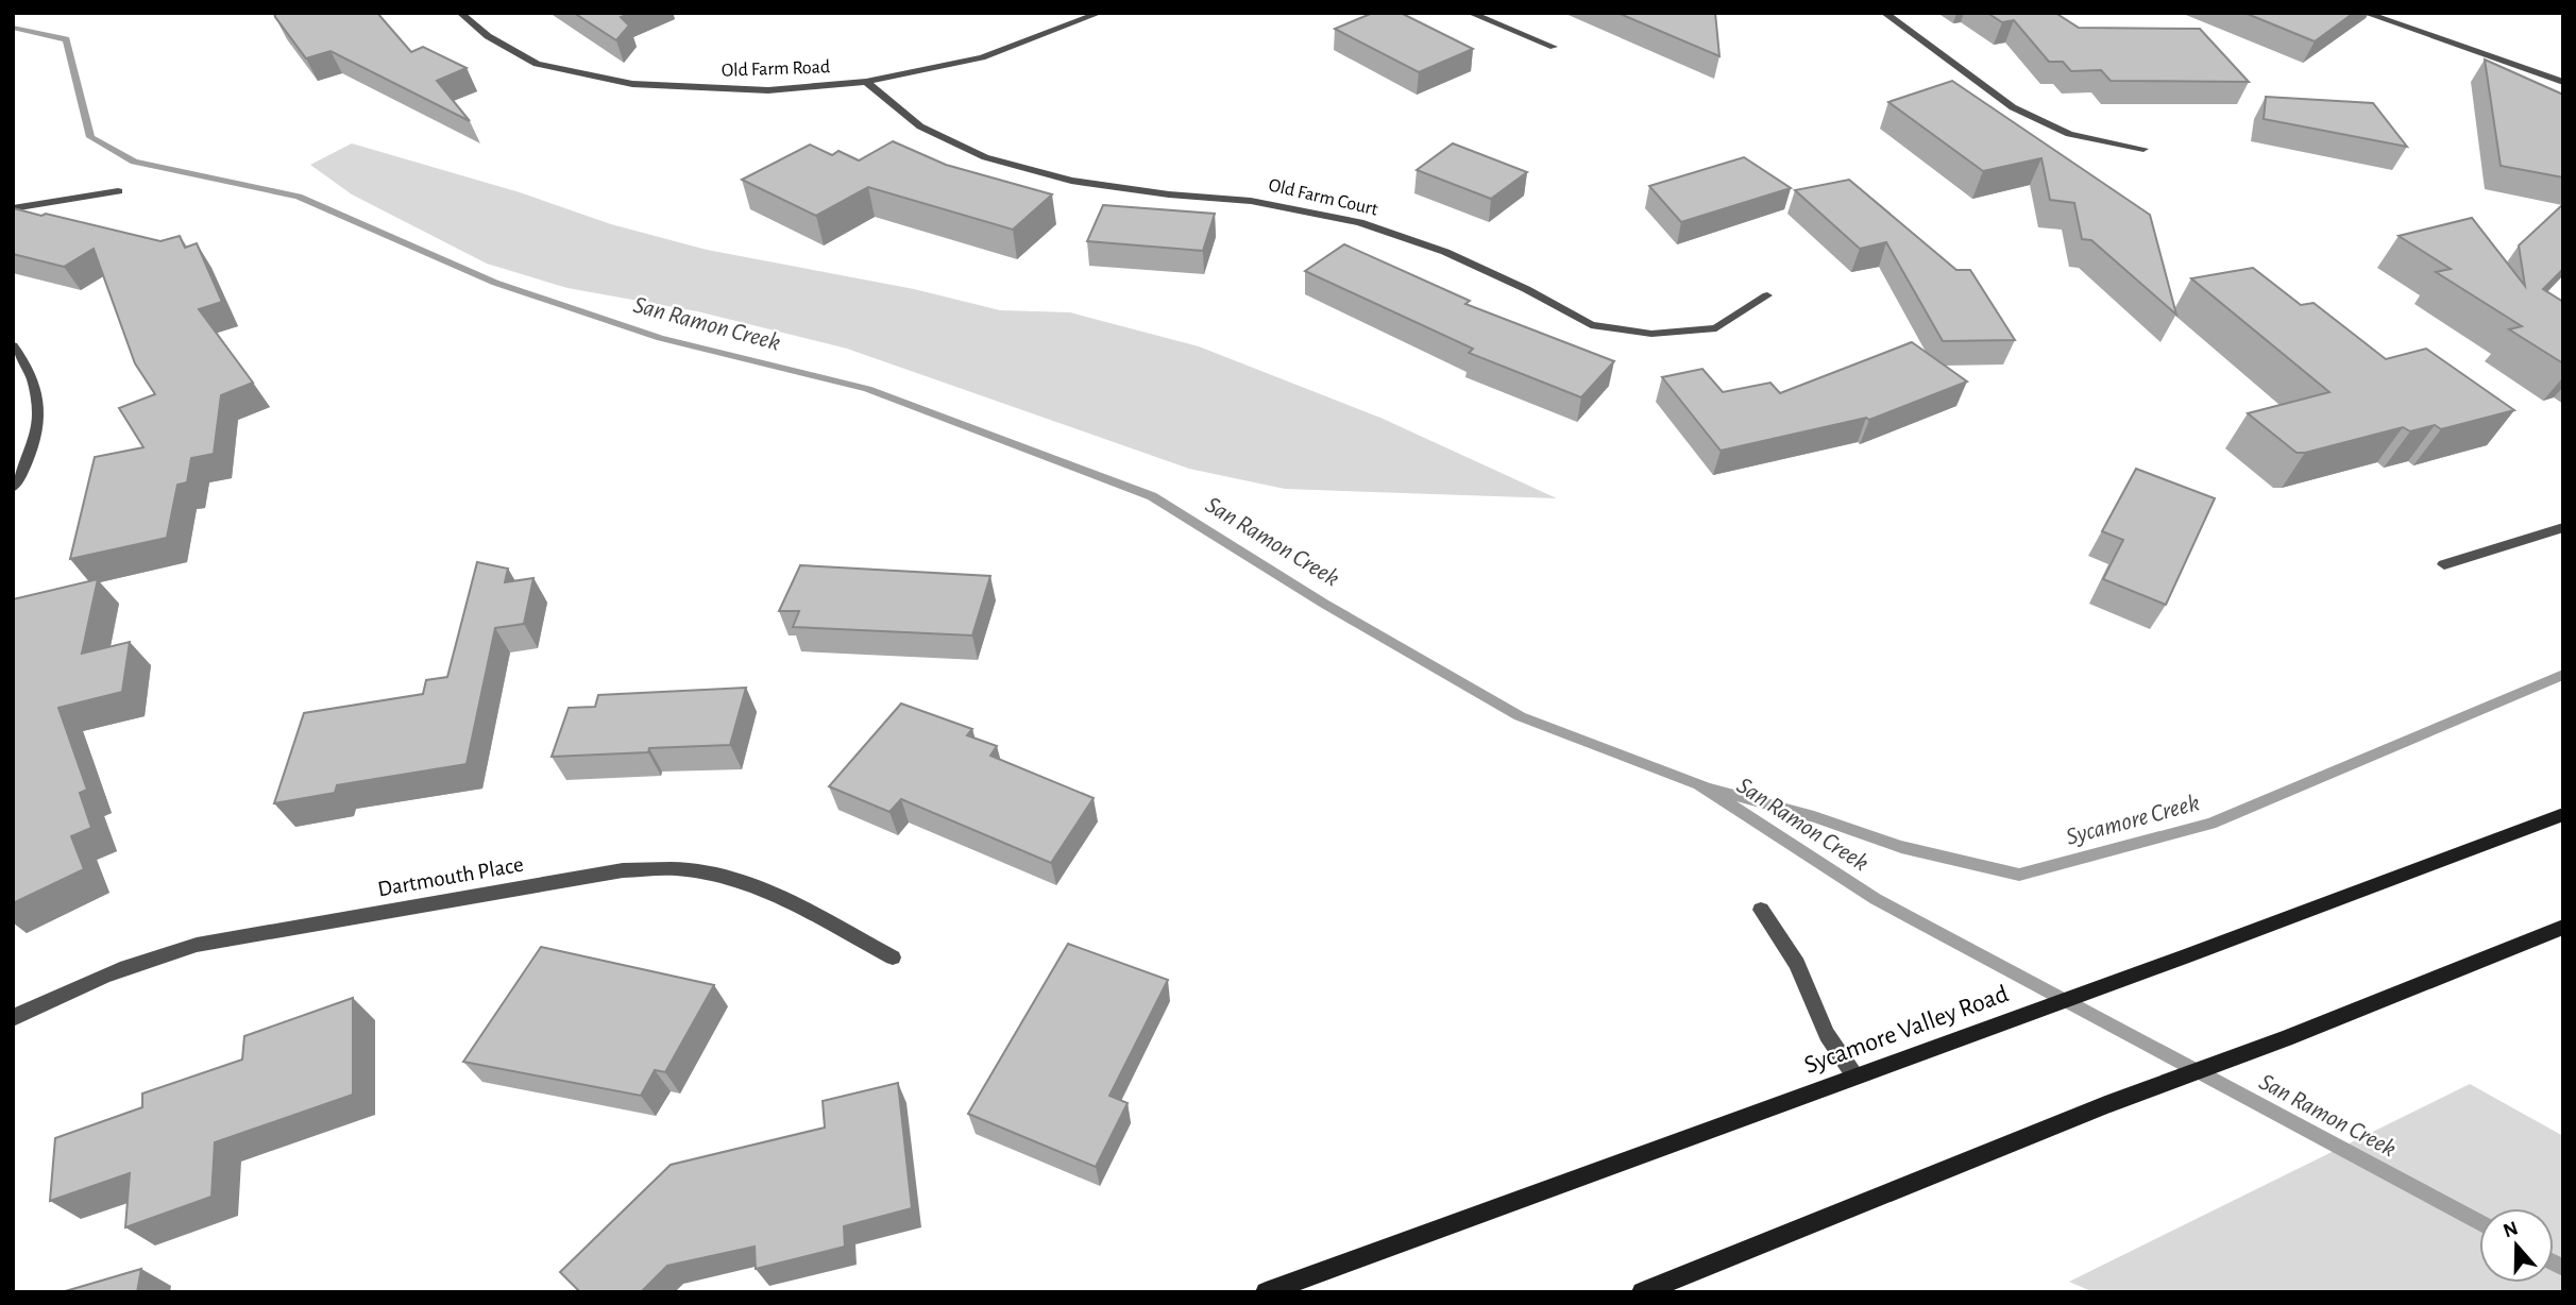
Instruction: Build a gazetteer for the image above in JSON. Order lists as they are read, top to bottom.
{
  "streets": {
    "main road": ["Sycamore Valley Road"],
    "street": ["Old Farm Road", "Old Farm Court", "Dartmouth Place"]
  },
  "crossings": [
    ["Old Farm Road", "Old Farm Court"]
  ],
  "water": ["San Ramon Creek", "Sycamore Creek"],
  "north": "top"
}
